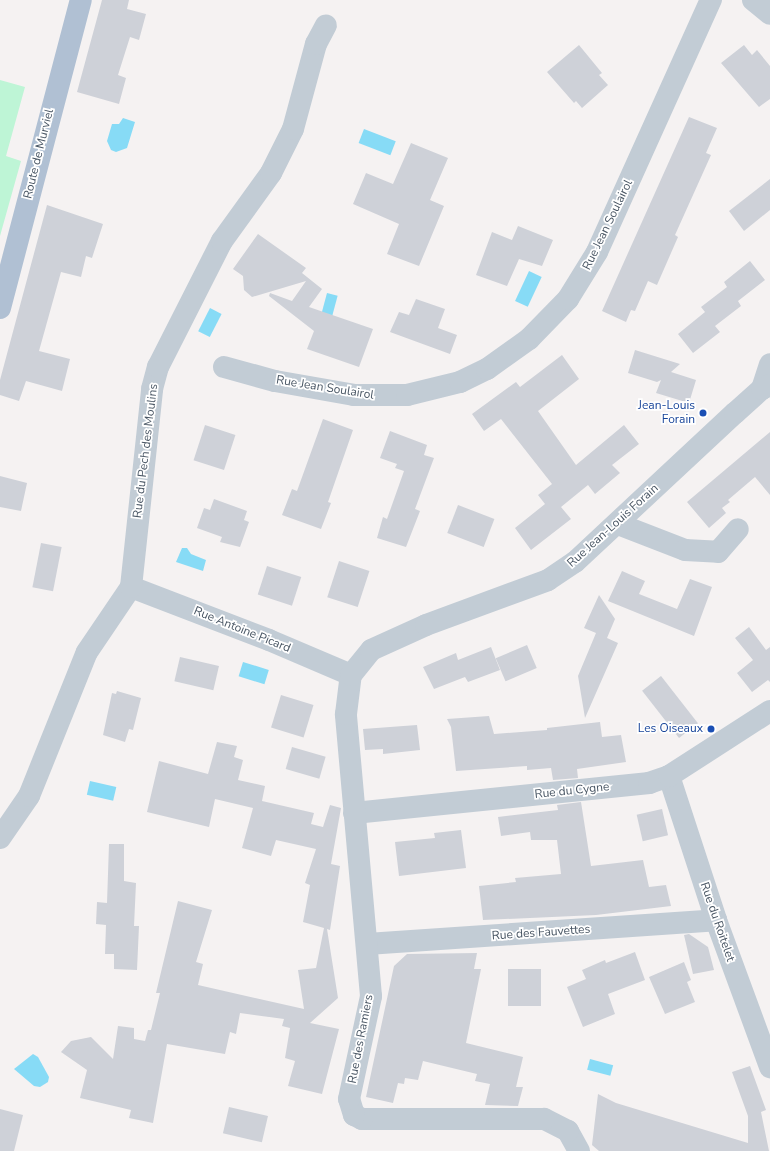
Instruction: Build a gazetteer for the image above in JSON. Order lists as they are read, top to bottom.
{
  "streets": {
    "main road": ["Route de Murviel"],
    "street": [
      "Rue Jean Soulairol",
      "Rue du Pech des Moulins",
      "Rue Jean-Louis Forain",
      "Rue Antoine Picard",
      "Rue du Cygne",
      "Rue du Roitelet",
      "Rue des Fauvettes",
      "Rue des Ramiers"
    ]
  },
  "crossings": [
    ["Rue du Pech des Moulins", "Rue Antoine Picard"],
    ["Rue Jean-Louis Forain", "Rue Antoine Picard"],
    ["Rue Jean-Louis Forain", "Rue des Ramiers"],
    ["Rue Antoine Picard", "Rue des Ramiers"],
    ["Rue du Cygne", "Rue du Roitelet"],
    ["Rue du Cygne", "Rue des Ramiers"],
    ["Rue du Roitelet", "Rue des Fauvettes"],
    ["Rue des Fauvettes", "Rue des Ramiers"]
  ],
  "places": ["Jean-Louis Forain", "Les Oiseaux"]
}
